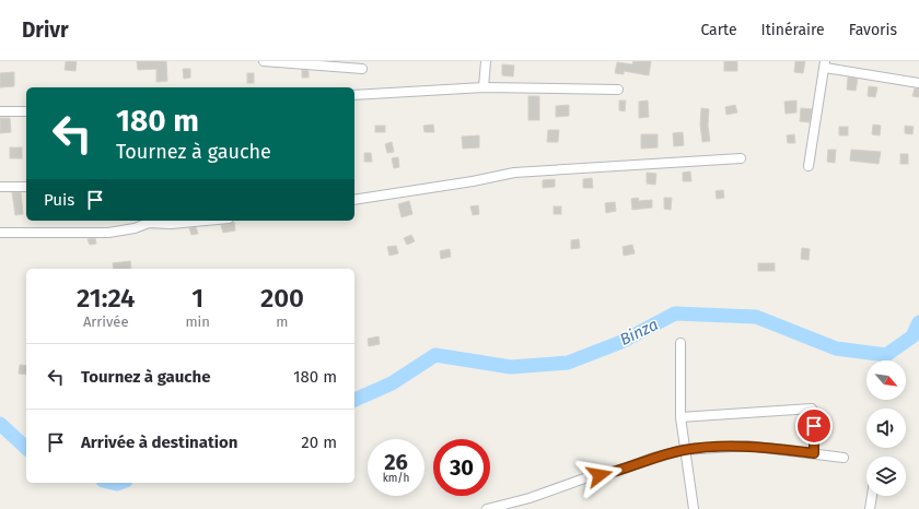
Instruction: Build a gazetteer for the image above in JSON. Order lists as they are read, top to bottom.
{
  "water": ["Binza"],
  "north": "bottom right",
  "page": {
    "header": "Drivr",
    "nav": ["Carte", "Itinéraire", "Favoris"],
    "turn": ["180 m", "Tournez à gauche"],
    "then": "Puis",
    "eta": [
      "21:24",
      "Arrivée",
      "1",
      "min",
      "200",
      "m"
    ],
    "list": [
      {
        "name": "Tournez à gauche",
        "value": "180 m"
      },
      {
        "name": "Arrivée à destination",
        "value": "20 m"
      }
    ],
    "speed": "26 km/h",
    "limit": "30"
  }
}
